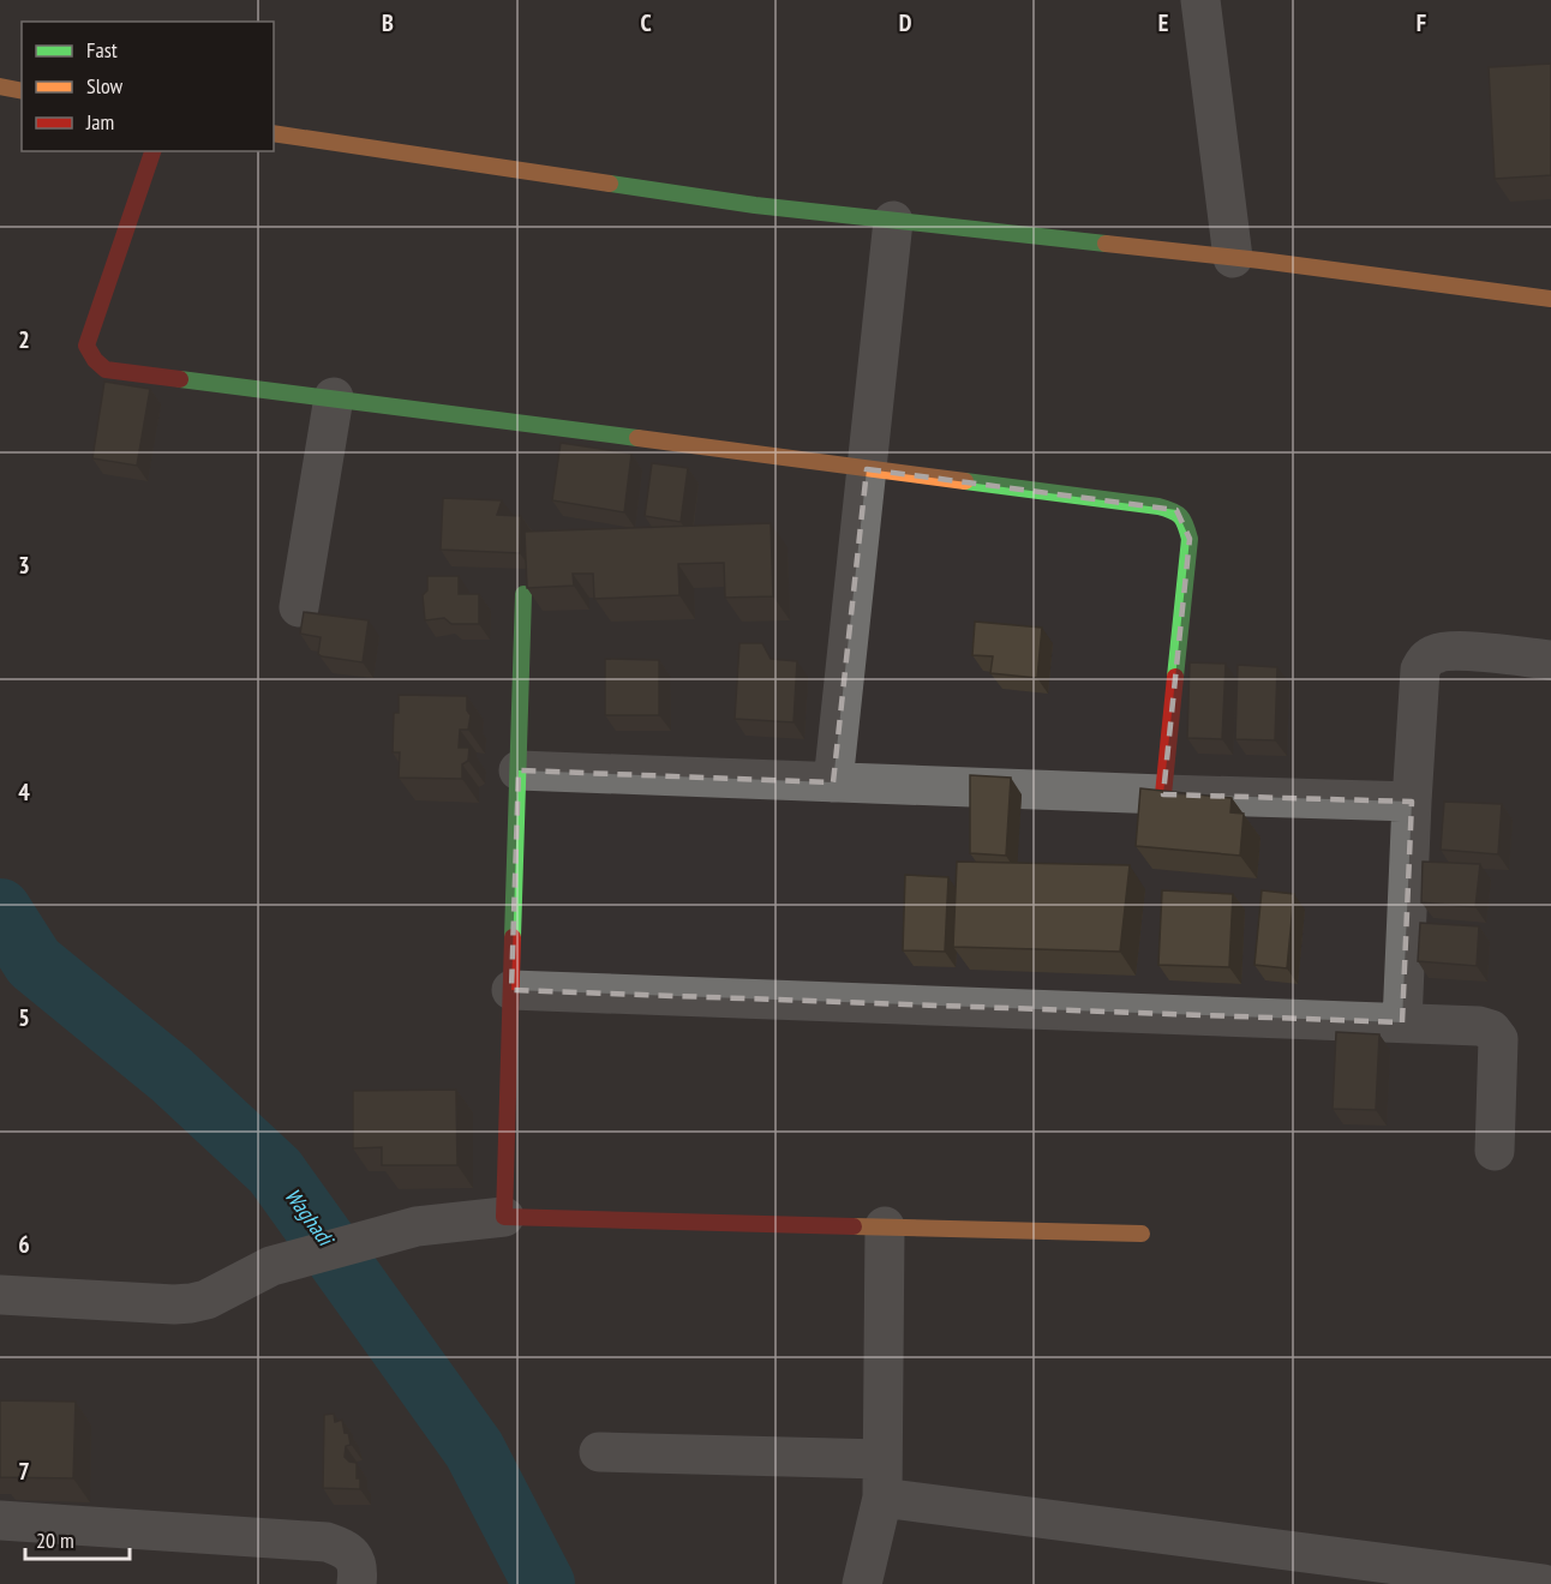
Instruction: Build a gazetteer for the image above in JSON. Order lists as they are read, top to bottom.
{
  "water": ["Waghadi"],
  "legend": ["Fast", "Slow", "Jam"],
  "scale_bar": "20 m",
  "grid": {
    "columns": [
      "B",
      "C",
      "D",
      "E",
      "F"
    ],
    "rows": [
      "2",
      "3",
      "4",
      "5",
      "6",
      "7"
    ]
  }
}
